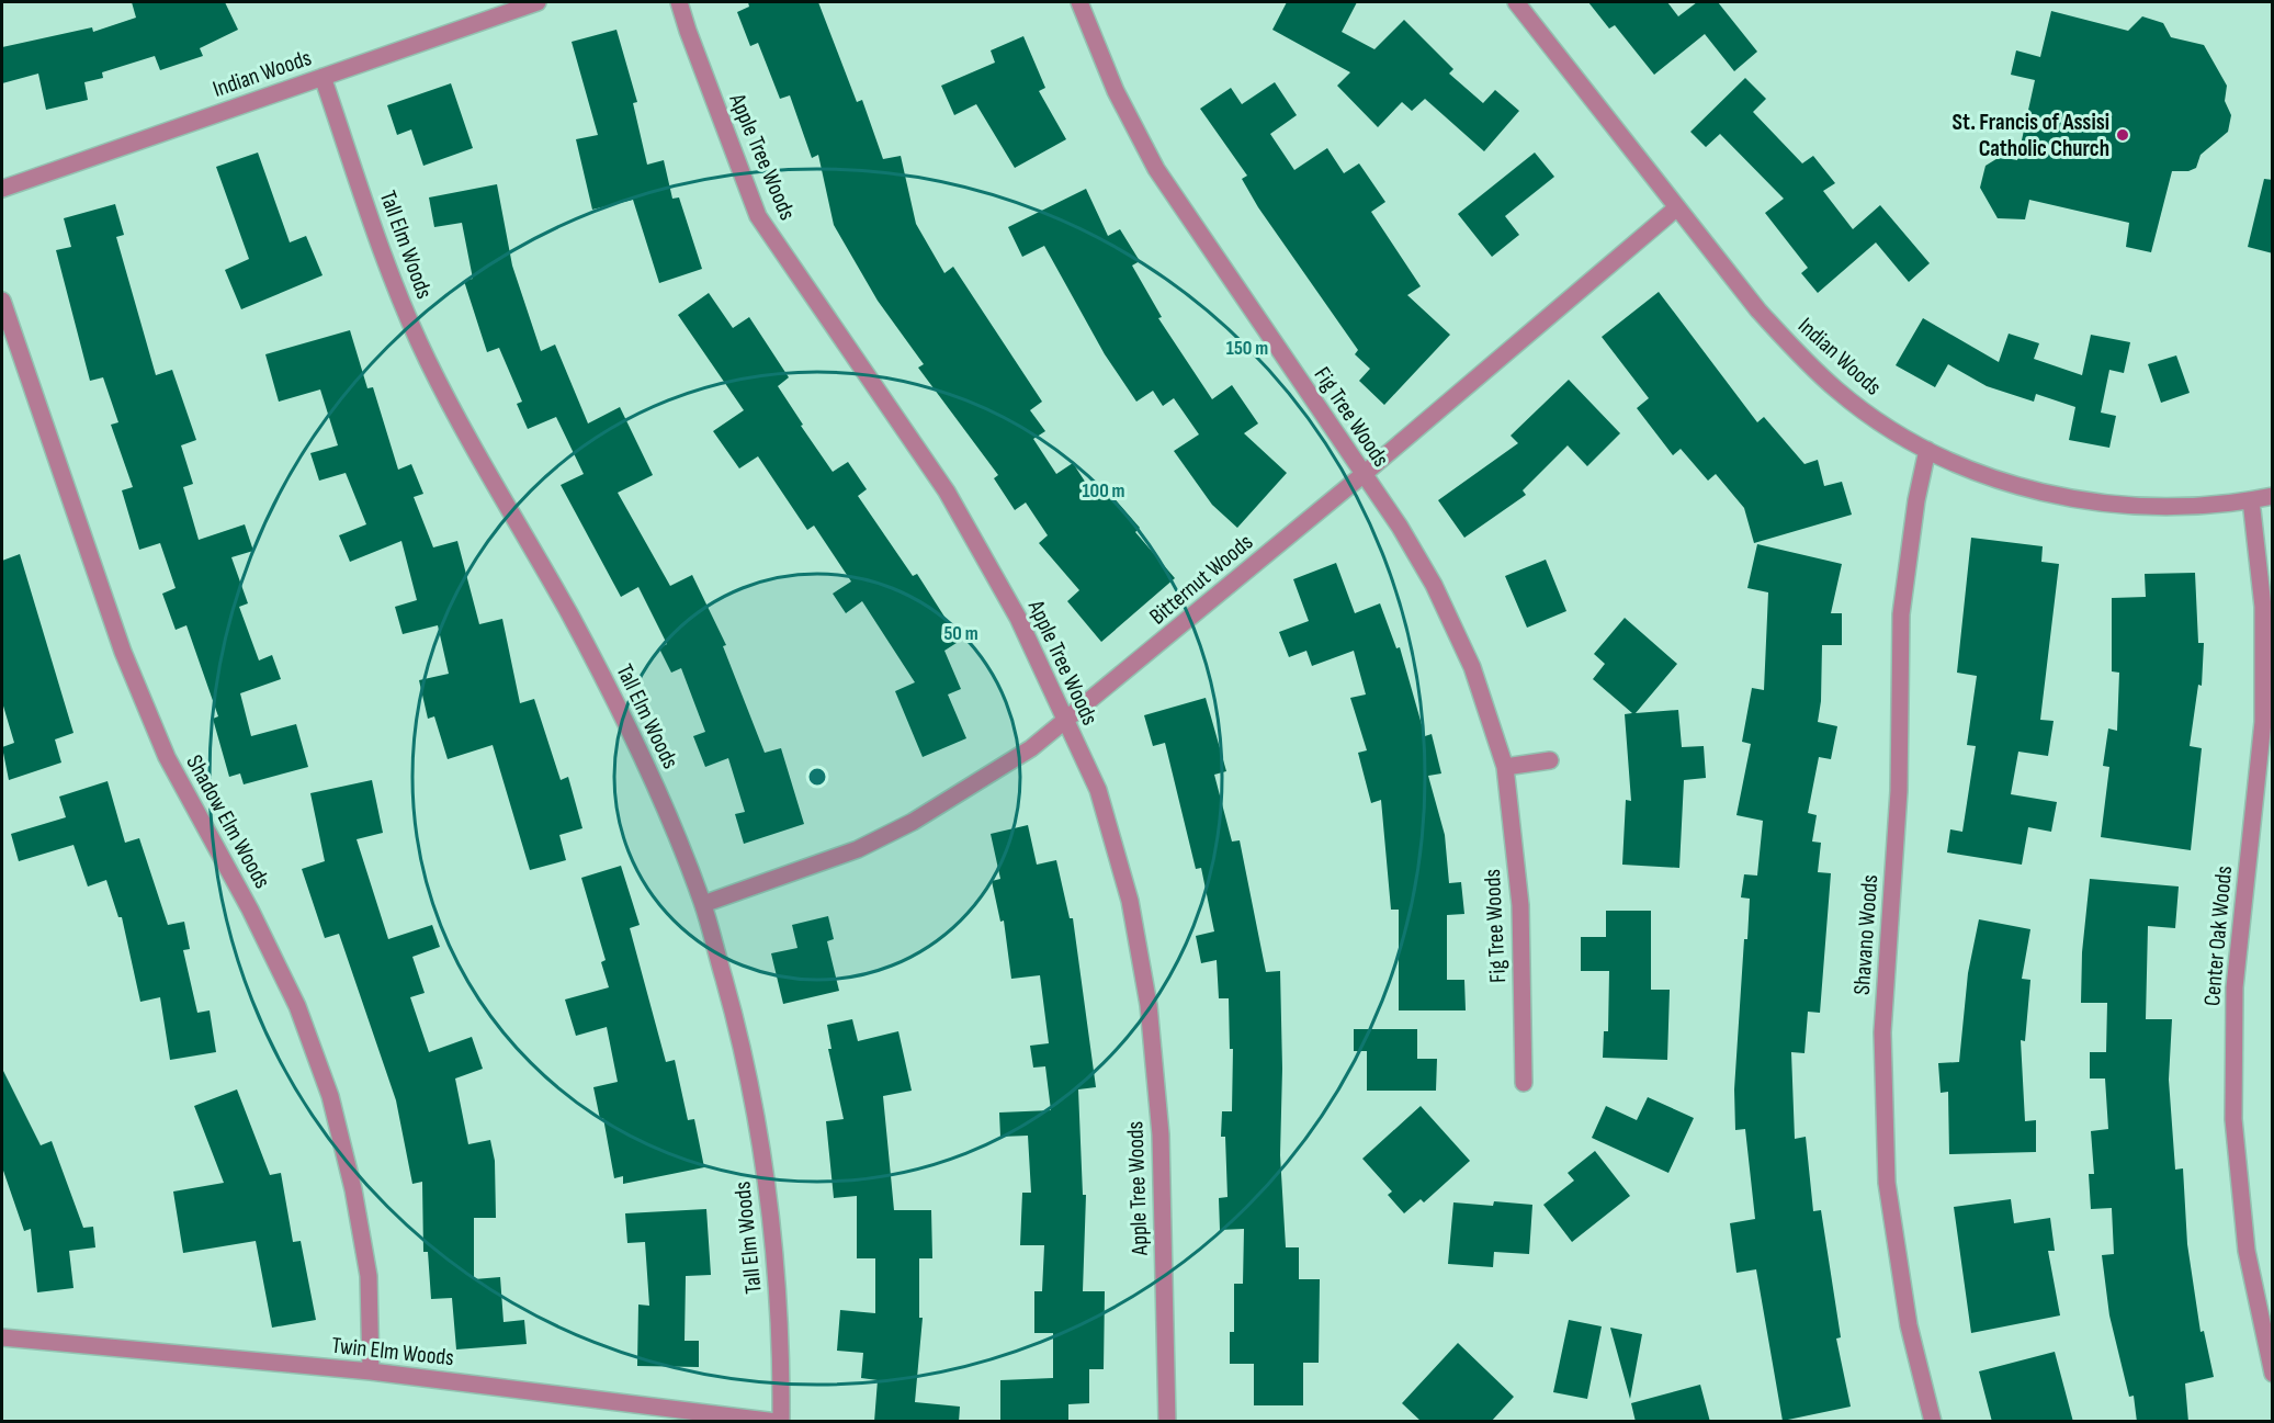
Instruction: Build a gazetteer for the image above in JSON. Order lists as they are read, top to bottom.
{
  "streets": {
    "street": [
      "Indian Woods",
      "Apple Tree Woods",
      "Tall Elm Woods",
      "Fig Tree Woods",
      "Bitternut Woods",
      "Shadow Elm Woods",
      "Shavano Woods",
      "Center Oak Woods",
      "Twin Elm Woods"
    ]
  },
  "crossings": [
    ["Indian Woods", "Tall Elm Woods"],
    ["Indian Woods", "Bitternut Woods"],
    ["Indian Woods", "Shavano Woods"],
    ["Indian Woods", "Center Oak Woods"],
    ["Apple Tree Woods", "Bitternut Woods"],
    ["Tall Elm Woods", "Bitternut Woods"],
    ["Tall Elm Woods", "Twin Elm Woods"],
    ["Fig Tree Woods", "Bitternut Woods"],
    ["Shadow Elm Woods", "Twin Elm Woods"]
  ],
  "places": ["St. Francis of Assisi Catholic Church"],
  "rings": ["150 m", "100 m", "50 m"]
}
